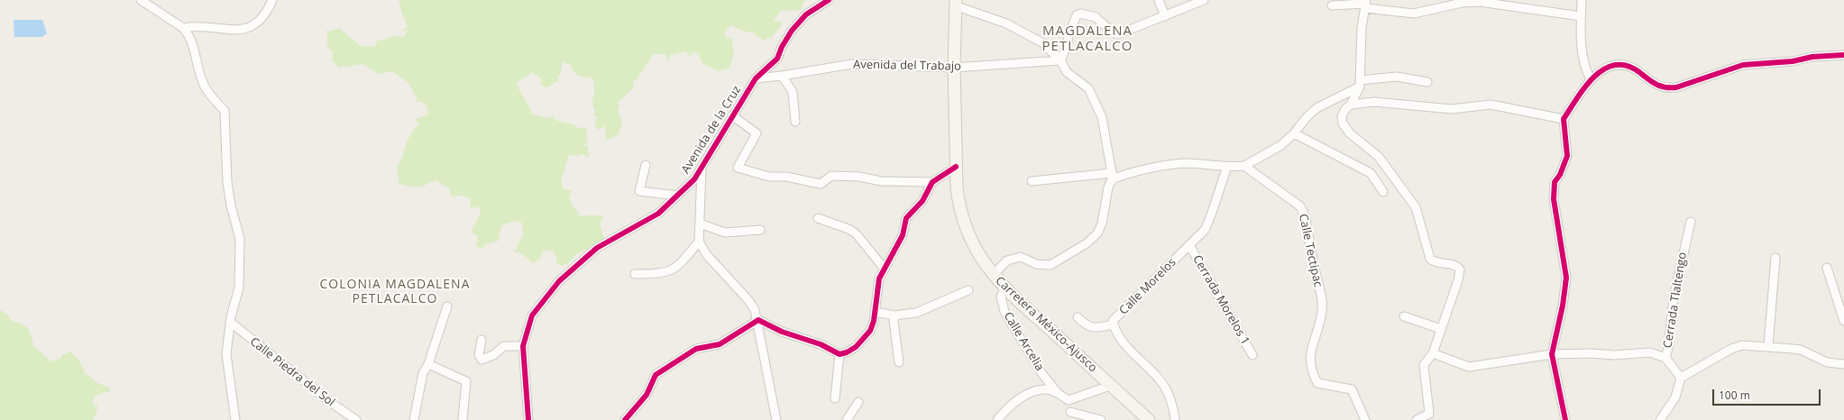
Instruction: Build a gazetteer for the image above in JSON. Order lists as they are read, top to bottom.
{
  "streets": {
    "main road": ["Carretera México-Ajusco"],
    "street": [
      "Avenida del Trabajo",
      "Avenida de la Cruz",
      "Calle Tectipac",
      "Calle Morelos",
      "Cerrada Morelos 1",
      "Cerrada Tlaltengo",
      "Calle Arcelia",
      "Calle Piedra del Sol"
    ]
  },
  "crossings": [
    ["Avenida del Trabajo", "Avenida de la Cruz"],
    ["Avenida del Trabajo", "Carretera México-Ajusco"],
    ["Calle Morelos", "Cerrada Morelos 1"],
    ["Carretera México-Ajusco", "Calle Arcelia"]
  ],
  "districts": ["MAGDALENA PETLACALCO", "COLONIA MAGDALENA PETLACALCO"],
  "scale_bar": "100 m"
}
